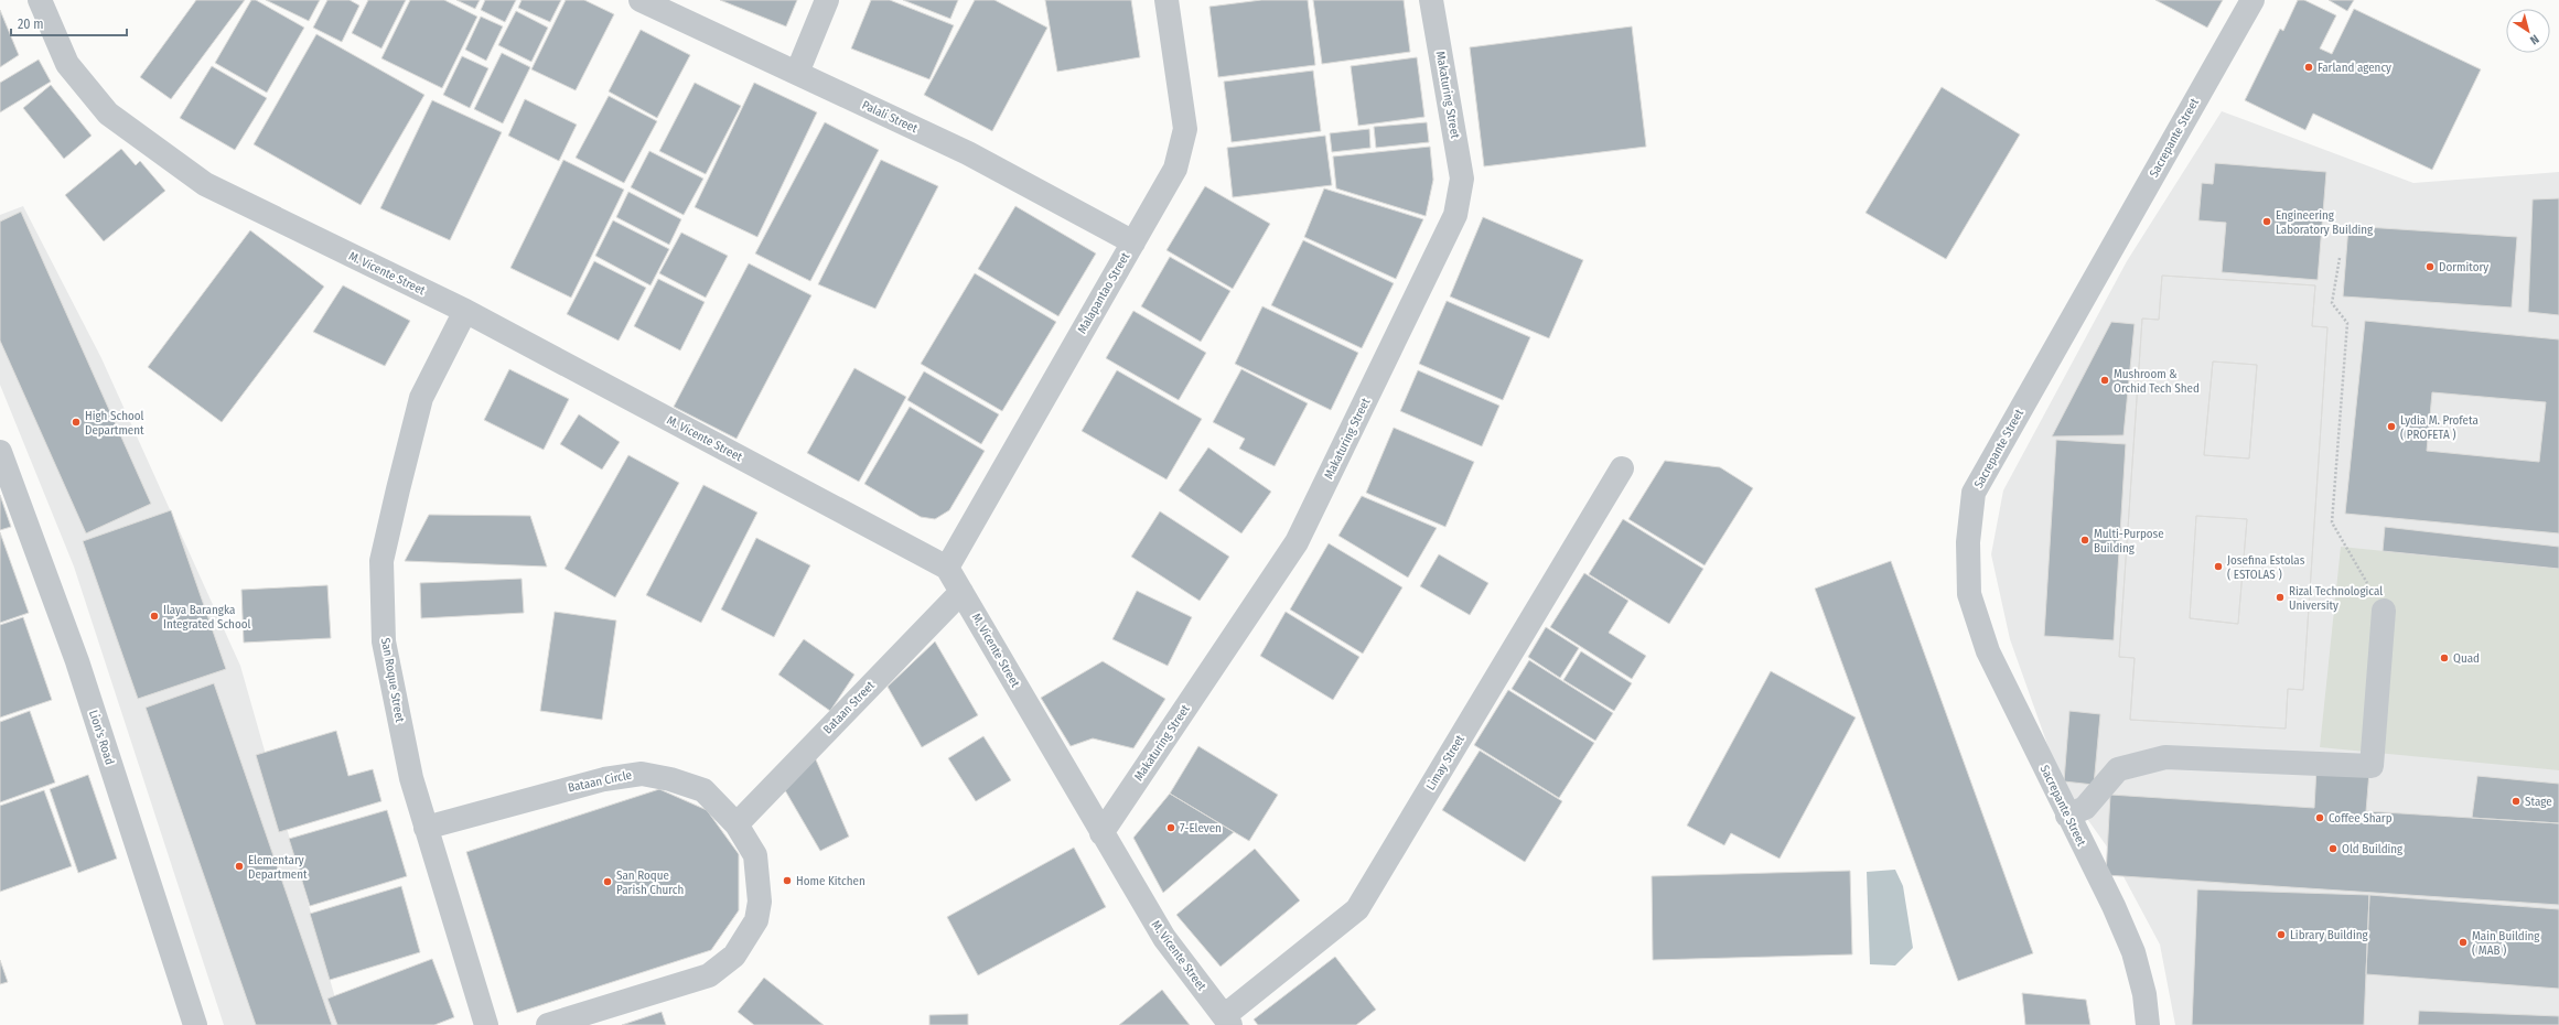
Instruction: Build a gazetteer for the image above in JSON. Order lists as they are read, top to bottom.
{
  "streets": {
    "street": [
      "Makaturing Street",
      "Palali Street",
      "Sacrepante Street",
      "M. Vicente Street",
      "Malapantao Street",
      "San Roque Street",
      "Bataan Street",
      "Lion's Road",
      "Limay Street",
      "Bataan Circle"
    ]
  },
  "crossings": [
    ["Makaturing Street", "M. Vicente Street"],
    ["Palali Street", "Malapantao Street"],
    ["M. Vicente Street", "Malapantao Street"],
    ["M. Vicente Street", "San Roque Street"],
    ["M. Vicente Street", "Bataan Street"],
    ["M. Vicente Street", "Limay Street"],
    ["San Roque Street", "Bataan Circle"],
    ["Bataan Street", "Bataan Circle"]
  ],
  "places": [
    "Farland agency",
    "Engineering Laboratory Building",
    "Dormitory",
    "Mushroom & Orchid Tech Shed",
    "High School Department",
    "Lydia M. Profeta ( PROFETA )",
    "Multi-Purpose Building",
    "Josefina Estolas ( ESTOLAS )",
    "Rizal Technological University",
    "Ilaya Barangka Integrated School",
    "Quad",
    "Stage",
    "Coffee Sharp",
    "7-Eleven",
    "Old Building",
    "Elementary Department",
    "Home Kitchen",
    "San Roque Parish Church",
    "Library Building",
    "Main Building ( MAB )"
  ],
  "scale_bar": "20 m",
  "north": "bottom right"
}
